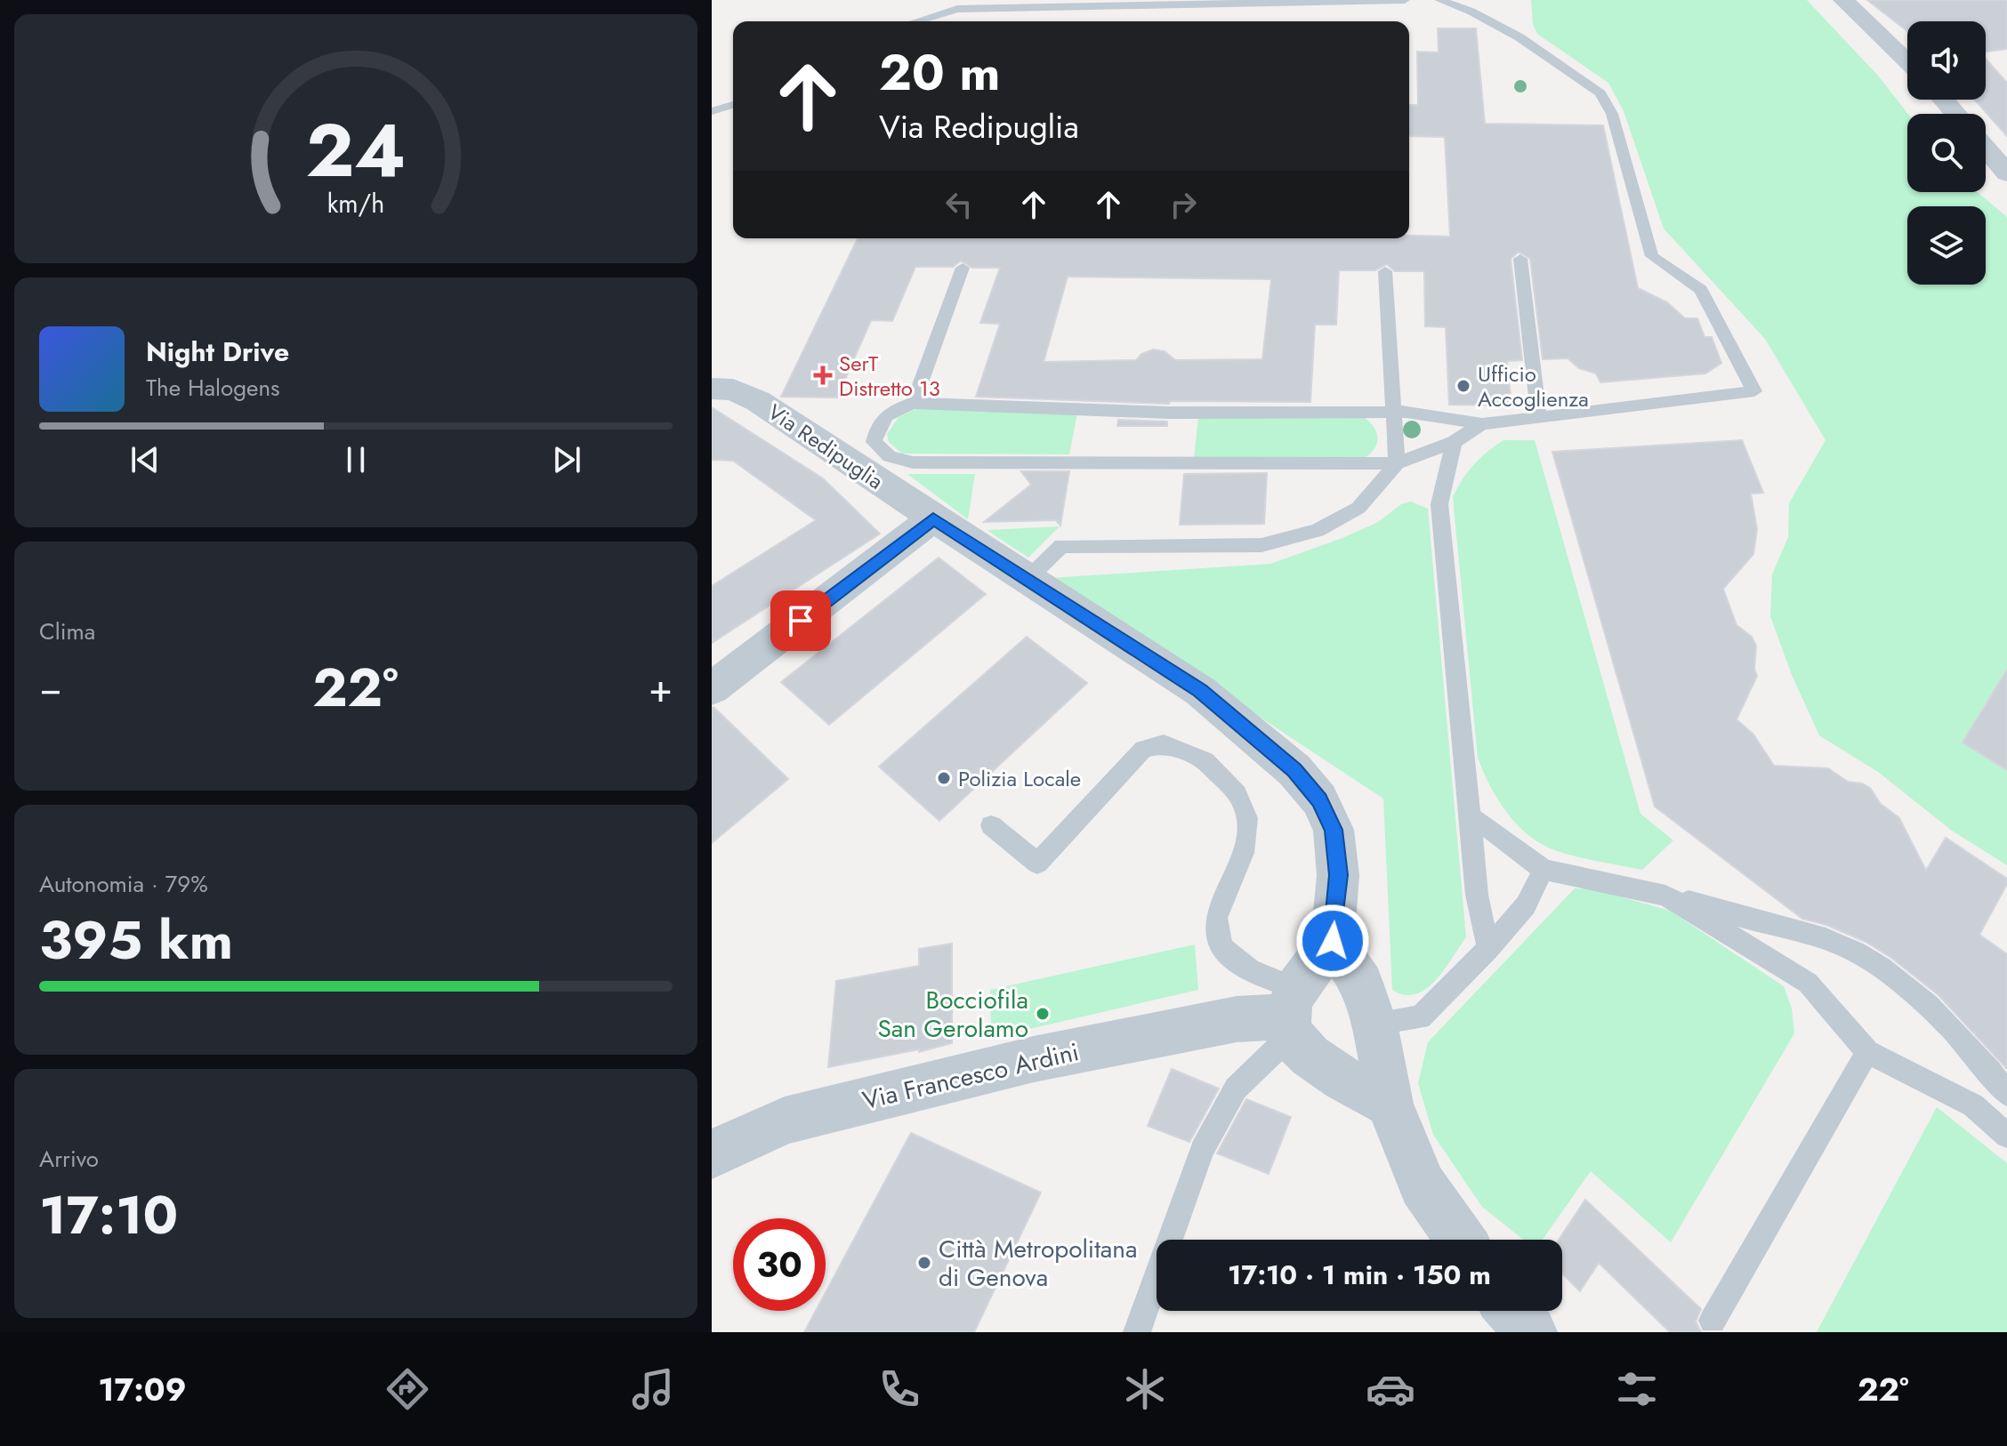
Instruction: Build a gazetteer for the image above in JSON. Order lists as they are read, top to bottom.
{
  "streets": {
    "street": ["Via Redipuglia", "Via Francesco Ardini"]
  },
  "places": {
    "health": ["SerT Distretto 13"],
    "other": [
      "Ufficio Accoglienza",
      "Polizia Locale",
      "Bocciofila San Gerolamo",
      "Città Metropolitana di Genova"
    ]
  },
  "page": {
    "turn": ["20 m", "Via Redipuglia"],
    "song": ["Night Drive", "The Halogens"],
    "tile": [
      "Clima",
      ["Autonomia · 79%", "395 km"],
      ["Arrivo", "17:10"]
    ],
    "heat": ["−", "22°", "+"],
    "limit": "30",
    "trip": "17:10 · 1 min · 150 m",
    "tabs": ["17:09", "22°"],
    "gauge": ["24", "km/h"]
  }
}
